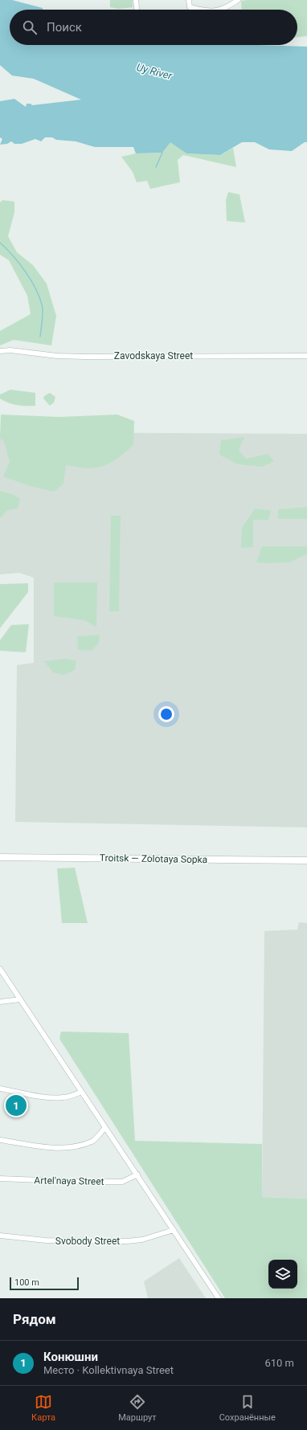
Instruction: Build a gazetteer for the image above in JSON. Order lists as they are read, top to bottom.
{
  "streets": {
    "street": [
      "Zavodskaya Street",
      "Troitsk — Zolotaya Sopka",
      "Artel'naya Street",
      "Svobody Street"
    ]
  },
  "water": ["Uy River"],
  "scale_bar": "100 m",
  "page": {
    "search": "Поиск",
    "pins": "1",
    "scale": "100 m",
    "heading": "Рядом",
    "list": [
      {
        "mark": "1",
        "name": "Конюшни",
        "note": "Место · Kollektivnaya Street",
        "value": "610 m"
      }
    ],
    "nav": ["Карта", "Маршрут", "Сохранённые"]
  }
}
